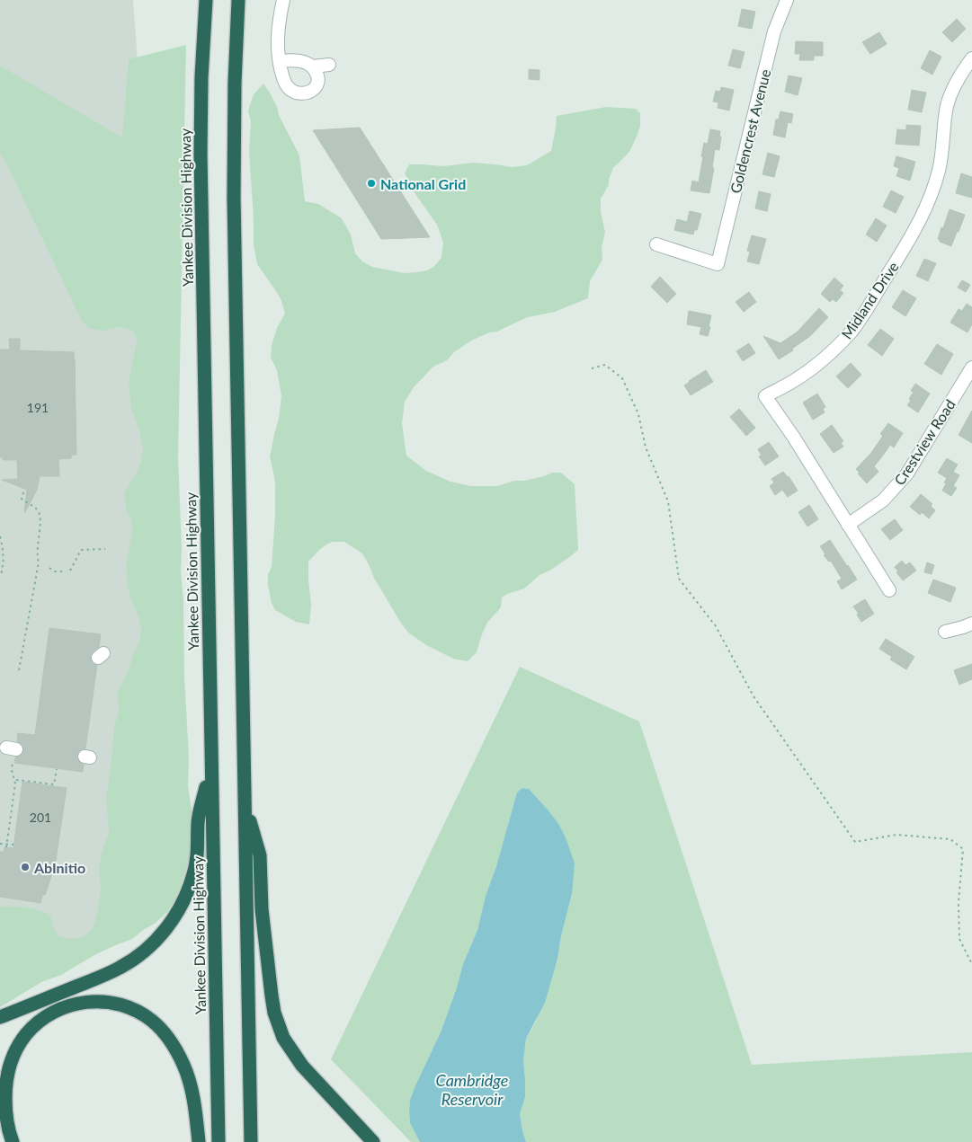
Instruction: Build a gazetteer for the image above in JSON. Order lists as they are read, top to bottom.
{
  "streets": {
    "highway": ["Yankee Division Highway"],
    "street": ["Goldencrest Avenue", "Midland Drive", "Crestview Road"]
  },
  "crossings": [
    ["Midland Drive", "Crestview Road"]
  ],
  "water": ["Cambridge Reservoir"],
  "places": ["National Grid", "AbInitio"],
  "house_numbers": ["191", "201"]
}
